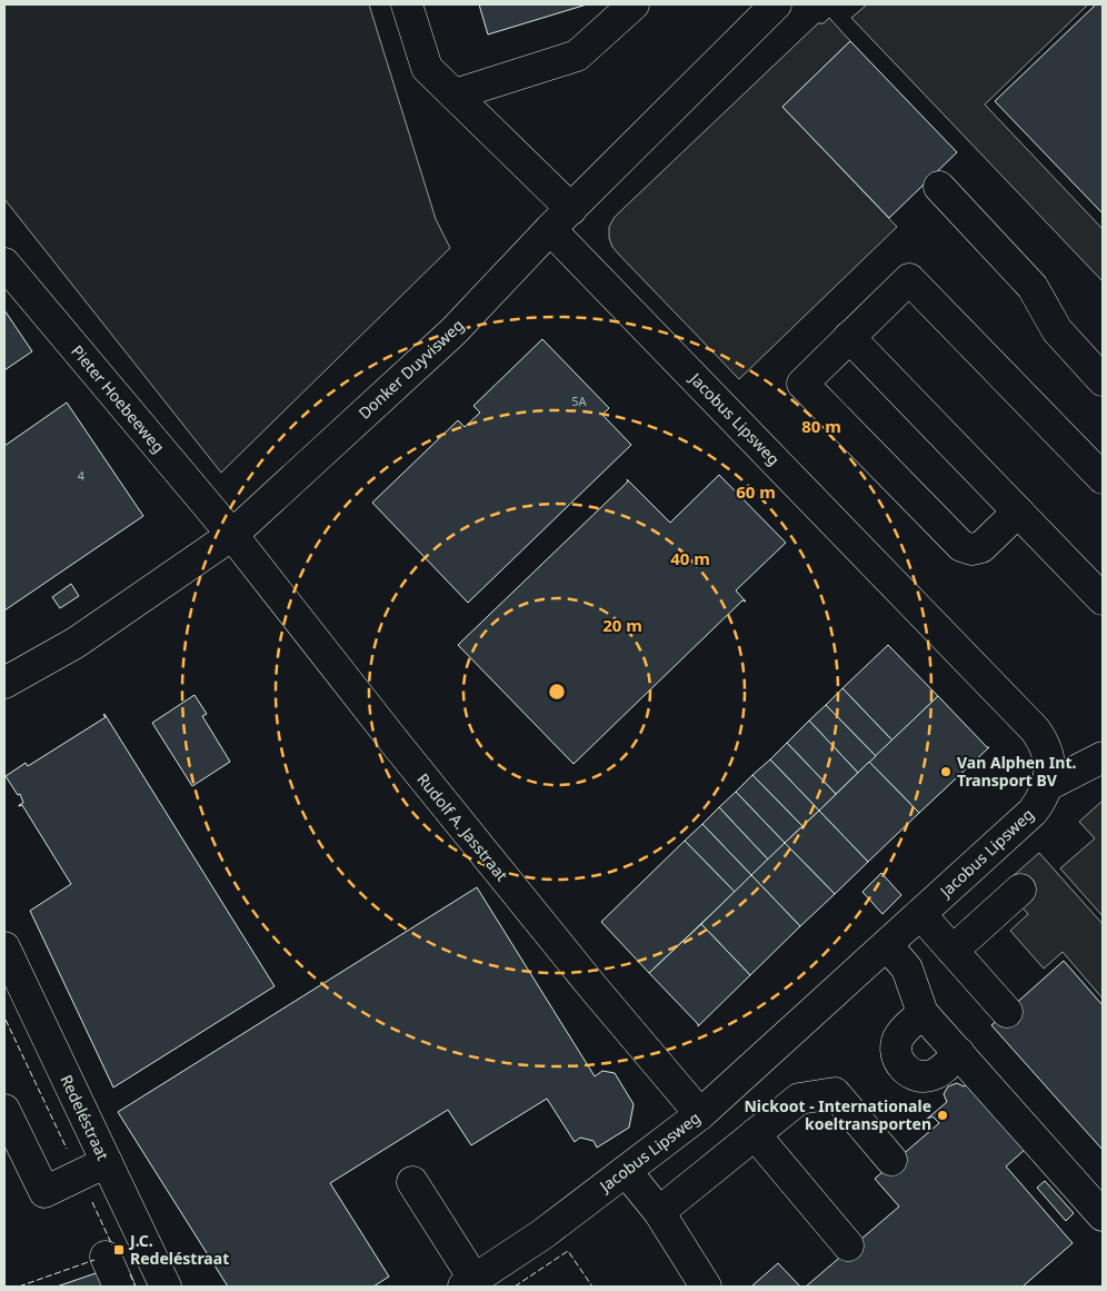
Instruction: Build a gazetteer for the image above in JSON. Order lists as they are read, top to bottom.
{
  "streets": {
    "street": [
      "Donker Duyvisweg",
      "Pieter Hoebeeweg",
      "Jacobus Lipsweg",
      "Rudolf A. Jasstraat",
      "Redeléstraat"
    ]
  },
  "crossings": [
    ["Donker Duyvisweg", "Pieter Hoebeeweg"],
    ["Donker Duyvisweg", "Jacobus Lipsweg"],
    ["Donker Duyvisweg", "Rudolf A. Jasstraat"],
    ["Pieter Hoebeeweg", "Rudolf A. Jasstraat"],
    ["Jacobus Lipsweg", "Rudolf A. Jasstraat"]
  ],
  "places": {
    "other": ["Van Alphen Int. Transport BV", "Nickoot - Internationale koeltransporten"],
    "transit": ["J.C. Redeléstraat"]
  },
  "house_numbers": ["5A", "4"],
  "rings": [
    "80 m",
    "60 m",
    "40 m",
    "20 m"
  ]
}
